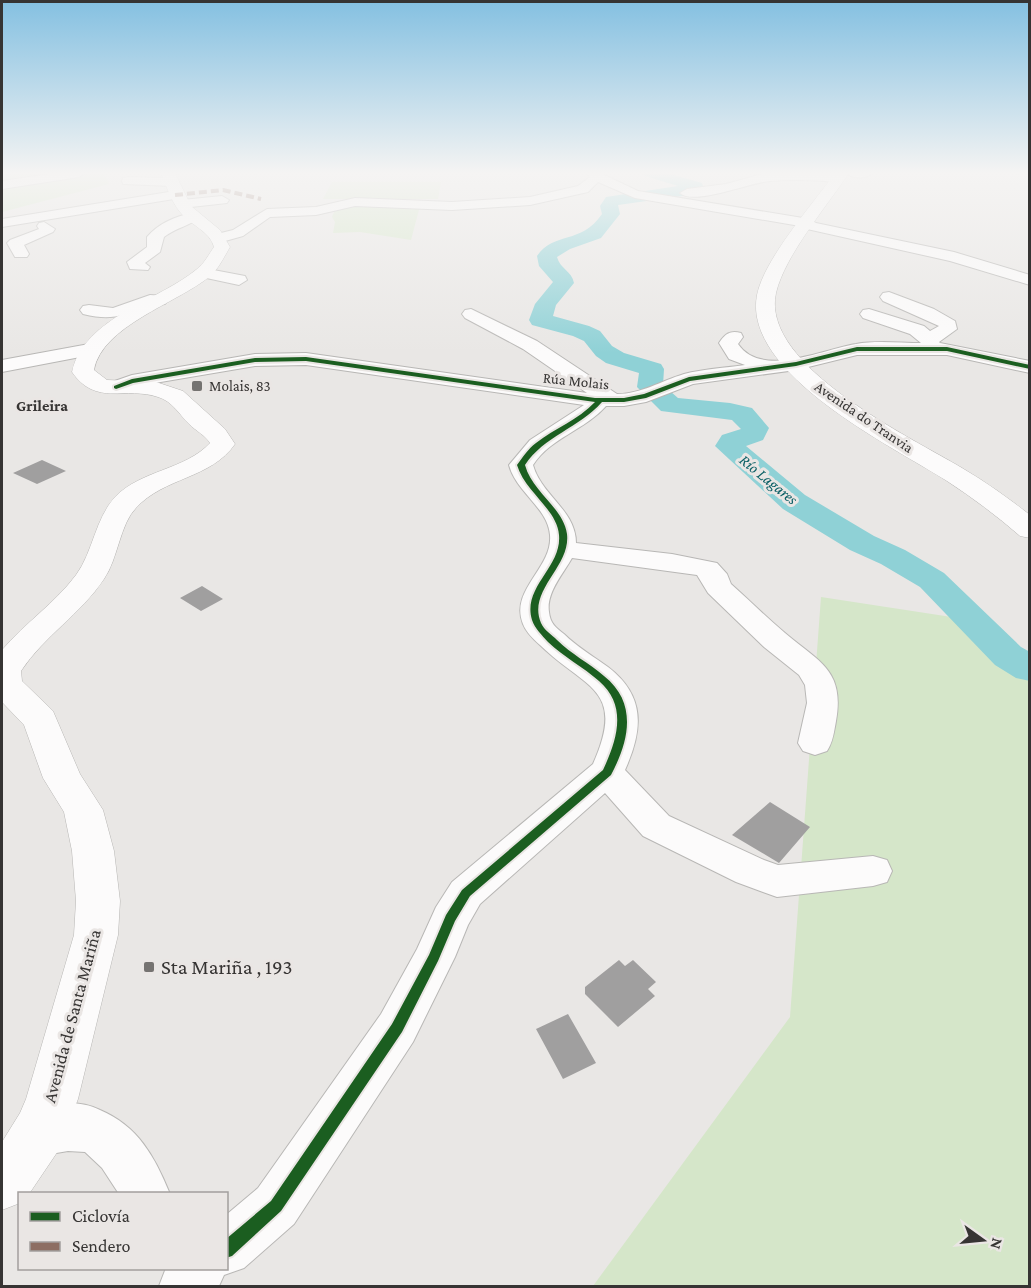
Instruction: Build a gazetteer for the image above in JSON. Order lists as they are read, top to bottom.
{
  "streets": {
    "main road": ["Avenida do Tranvia", "Avenida de Santa Mariña"],
    "street": ["Rúa Molais"]
  },
  "crossings": [
    ["Rúa Molais", "Avenida do Tranvia"],
    ["Rúa Molais", "Avenida de Santa Mariña"]
  ],
  "districts": ["Grileira"],
  "water": ["Río Lagares"],
  "places": {
    "transit": ["Molais, 83", "Sta Mariña , 193"]
  },
  "legend": ["Ciclovía", "Sendero"],
  "north": "right"
}
